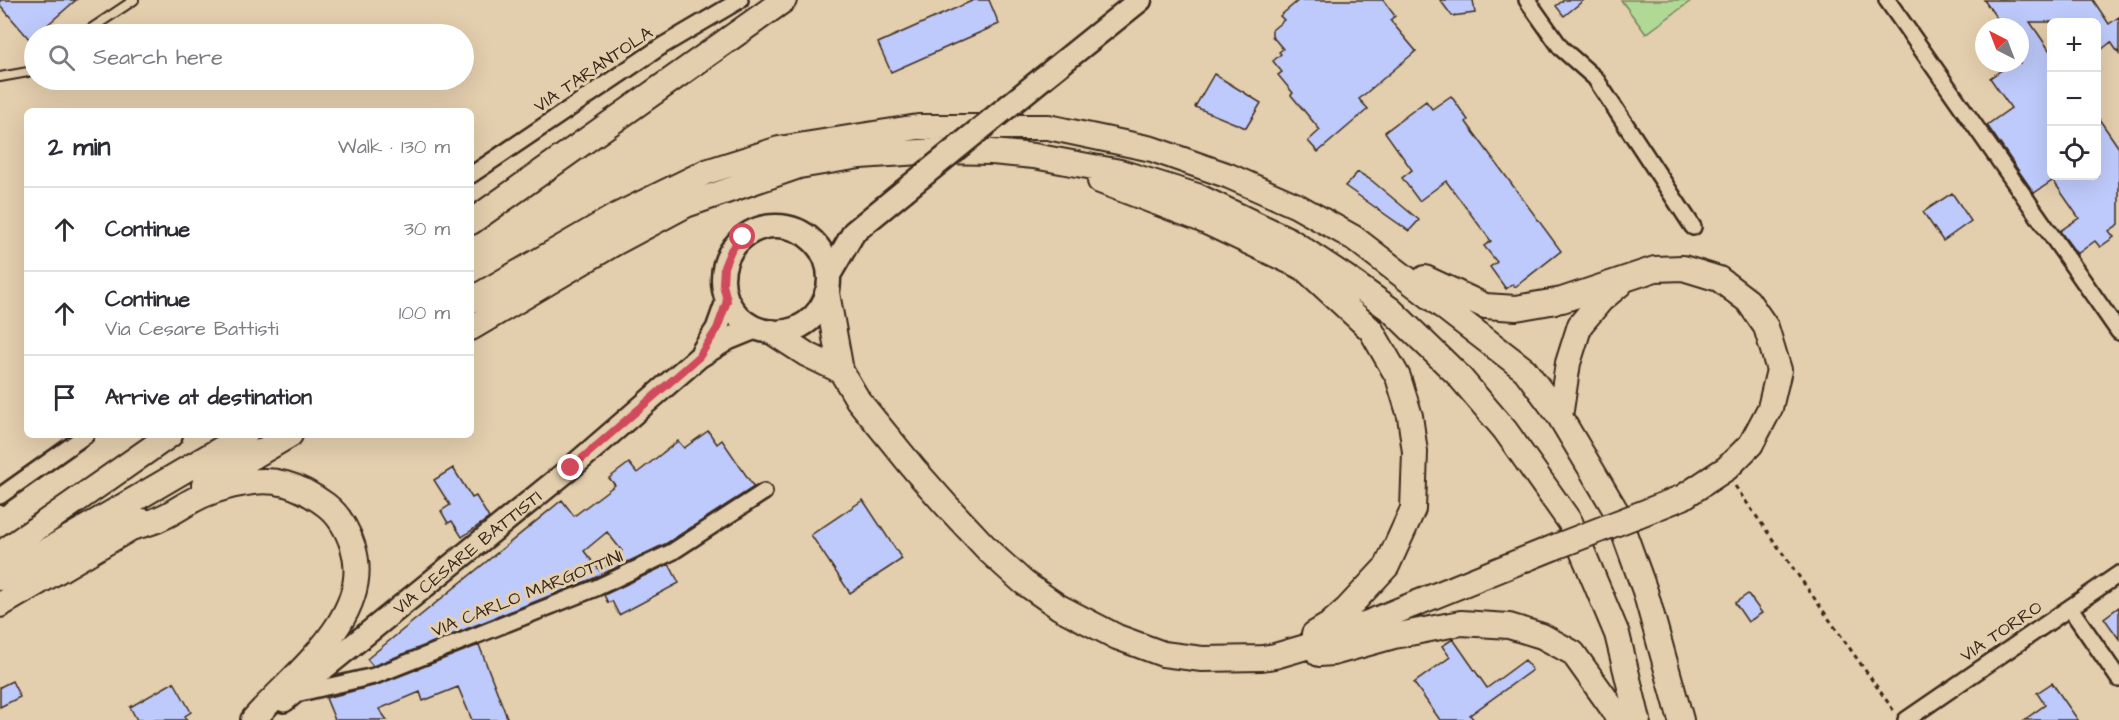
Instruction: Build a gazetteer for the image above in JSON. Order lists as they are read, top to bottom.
{
  "streets": {
    "main road": ["VIA CESARE BATTISTI"],
    "street": ["VIA TARANTOLA", "VIA CARLO MARGOTTINI", "VIA TORRO"]
  },
  "crossings": [
    ["VIA CESARE BATTISTI", "VIA CARLO MARGOTTINI"]
  ],
  "north": "top left",
  "page": {
    "map_buttons": ["+", "−"],
    "search": "Search here",
    "heading": ["2 min", "Walk · 130 m"],
    "list": [
      ["Continue", "30 m"],
      ["Continue", "Via Cesare Battisti", "100 m"],
      "Arrive at destination"
    ]
  }
}
